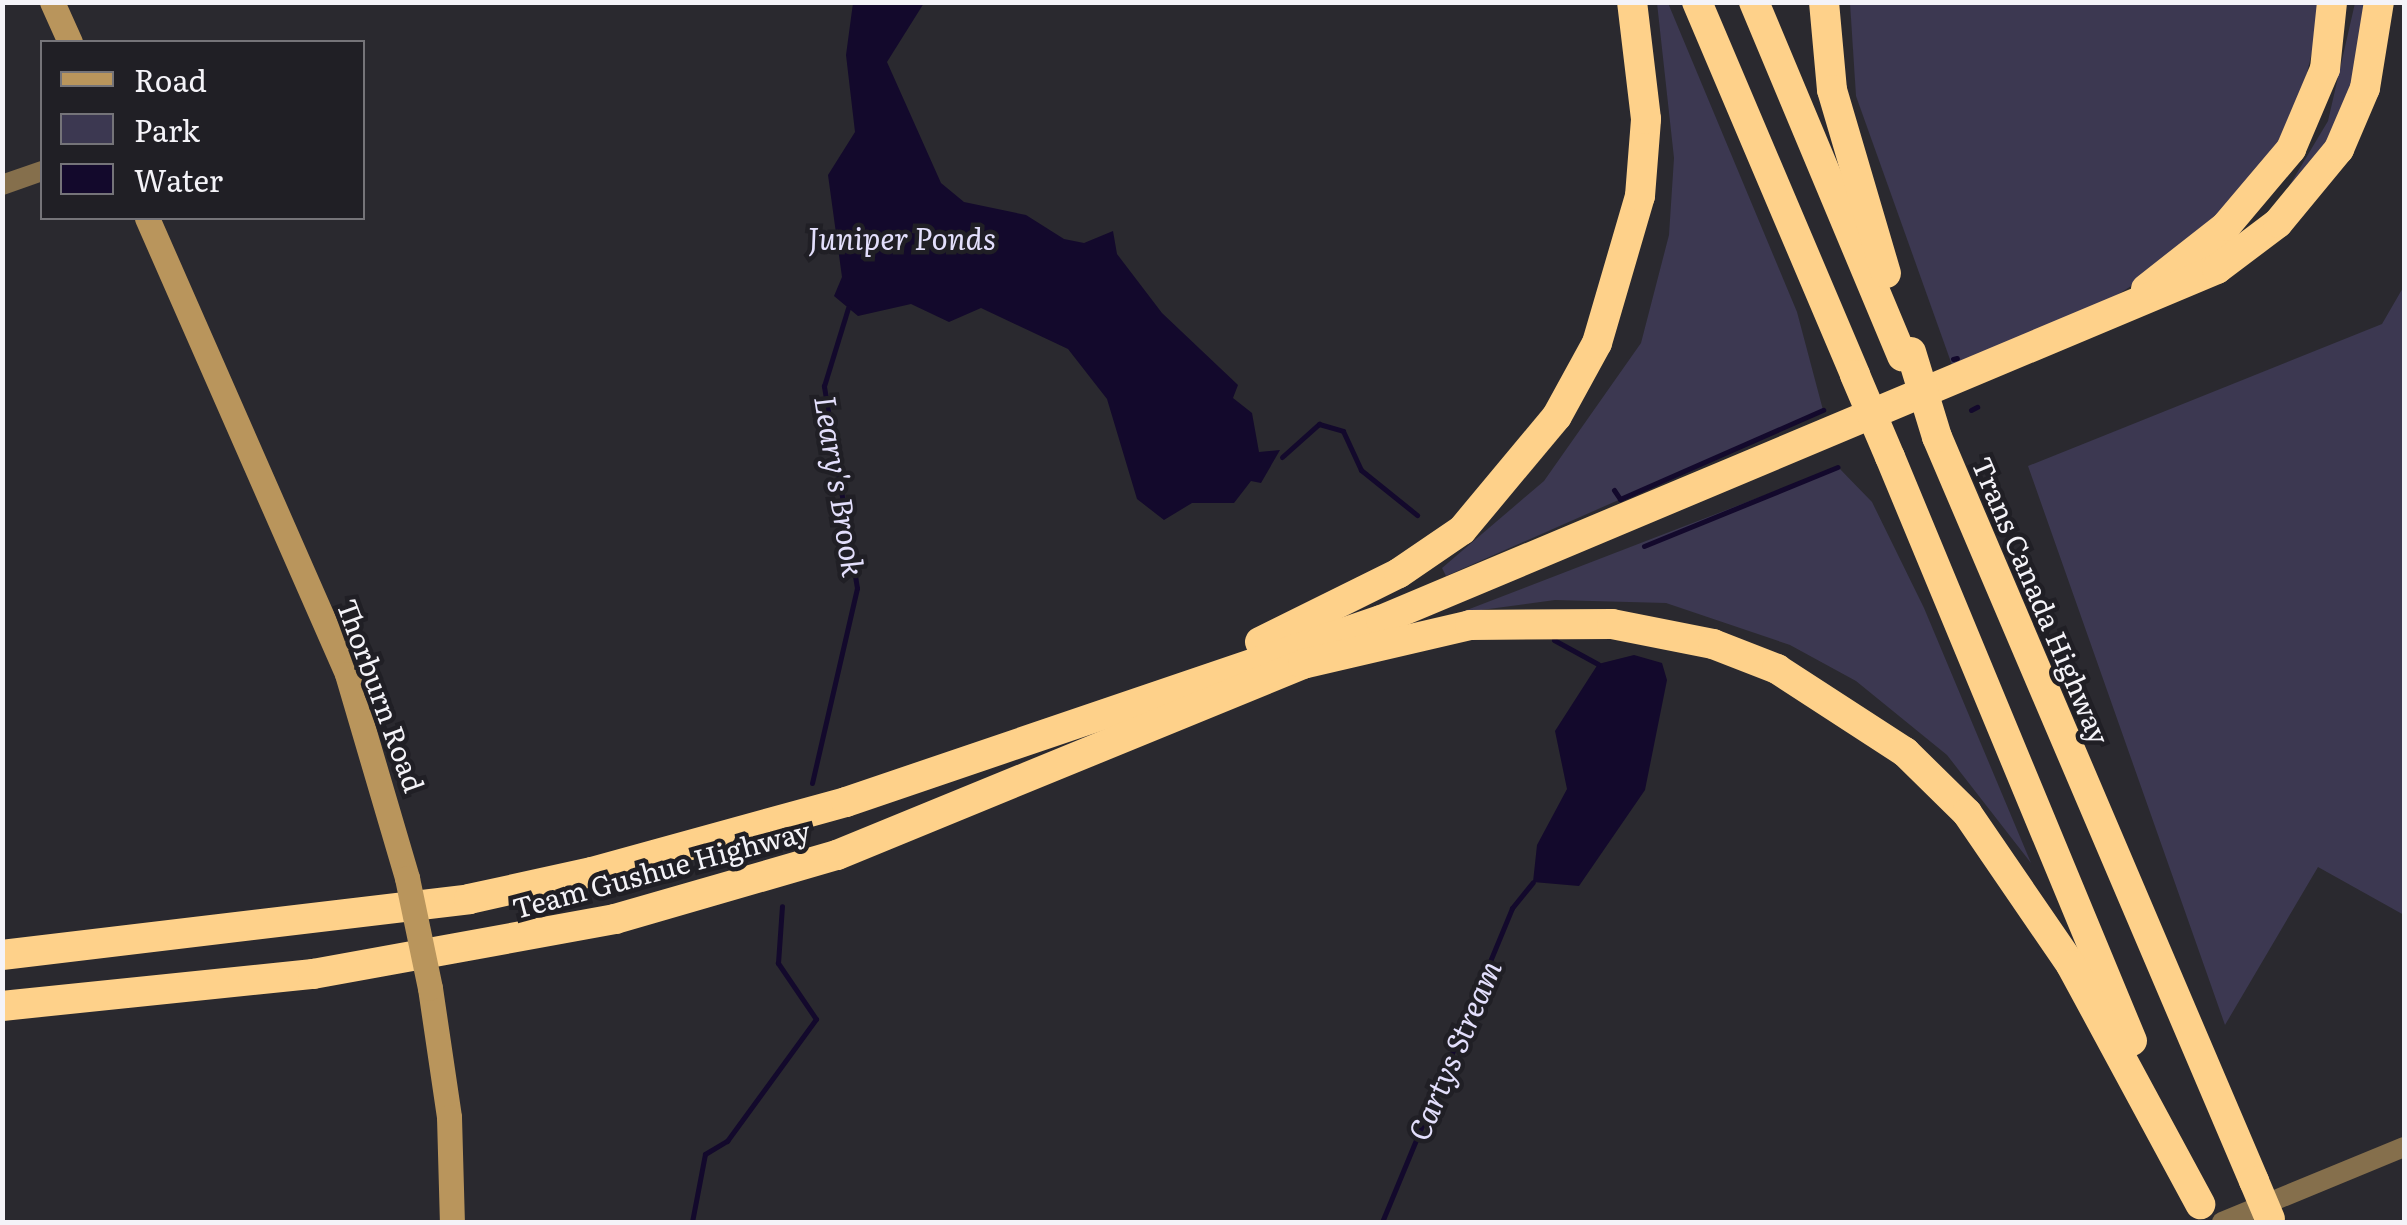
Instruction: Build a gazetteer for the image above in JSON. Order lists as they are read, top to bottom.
{
  "streets": {
    "highway": ["Trans Canada Highway", "Team Gushue Highway"],
    "main road": ["Thorburn Road"]
  },
  "water": ["Juniper Ponds", "Leary's Brook", "Cartys Stream"],
  "legend": ["Road", "Park", "Water"]
}
